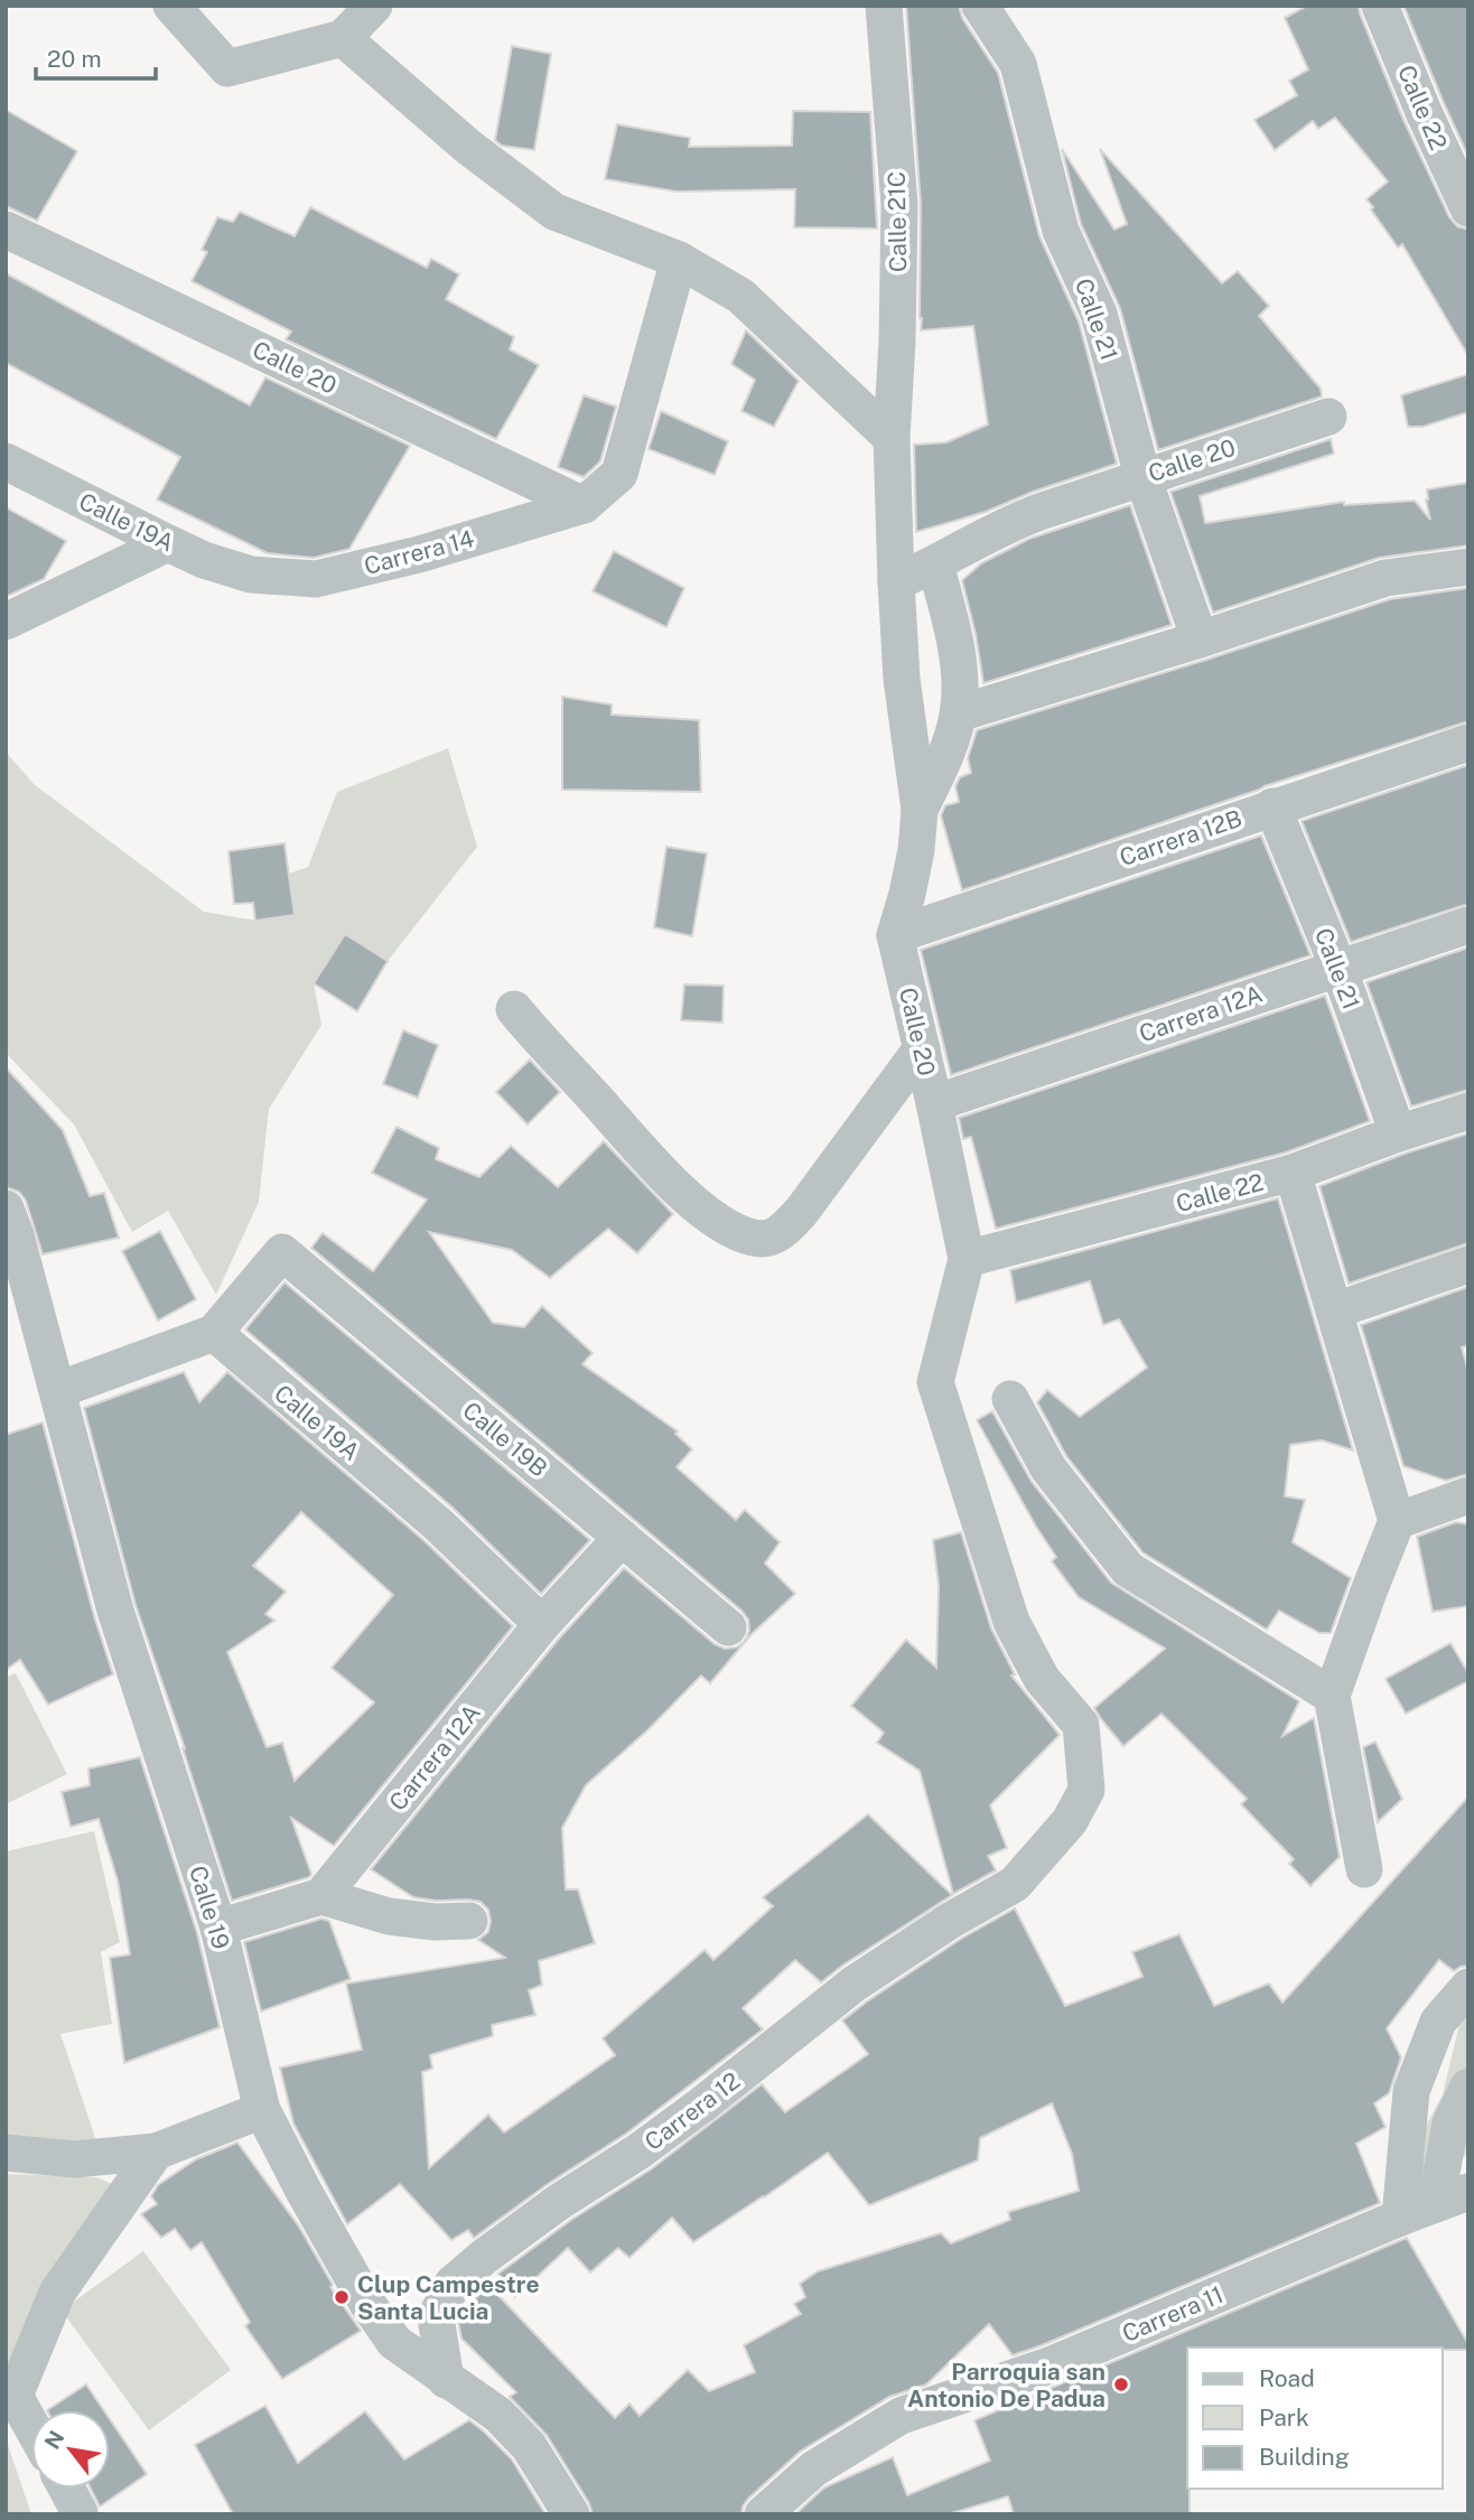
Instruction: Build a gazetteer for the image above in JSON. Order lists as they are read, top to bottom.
{
  "streets": {
    "street": [
      "Calle 22",
      "Calle 21C",
      "Calle 21",
      "Calle 20",
      "Calle 19A",
      "Carrera 14",
      "Carrera 12B",
      "Carrera 12A",
      "Calle 19B",
      "Calle 19",
      "Carrera 12",
      "Carrera 11"
    ]
  },
  "crossings": [
    ["Calle 22", "Calle 21"],
    ["Calle 22", "Calle 20"],
    ["Calle 21C", "Calle 20"],
    ["Calle 21", "Calle 20"],
    ["Calle 21", "Carrera 12B"],
    ["Calle 21", "Carrera 12A"],
    ["Calle 20", "Carrera 14"],
    ["Calle 20", "Carrera 12B"],
    ["Calle 20", "Carrera 12A"],
    ["Calle 20", "Carrera 12"],
    ["Calle 19A", "Carrera 14"],
    ["Calle 19A", "Carrera 12A"],
    ["Calle 19A", "Calle 19B"],
    ["Carrera 12A", "Calle 19B"],
    ["Calle 19", "Carrera 12"]
  ],
  "places": ["Clup Campestre Santa Lucia", "Parroquia san Antonio De Padua"],
  "legend": ["Road", "Park", "Building"],
  "scale_bar": "20 m",
  "north": "top left"
}
